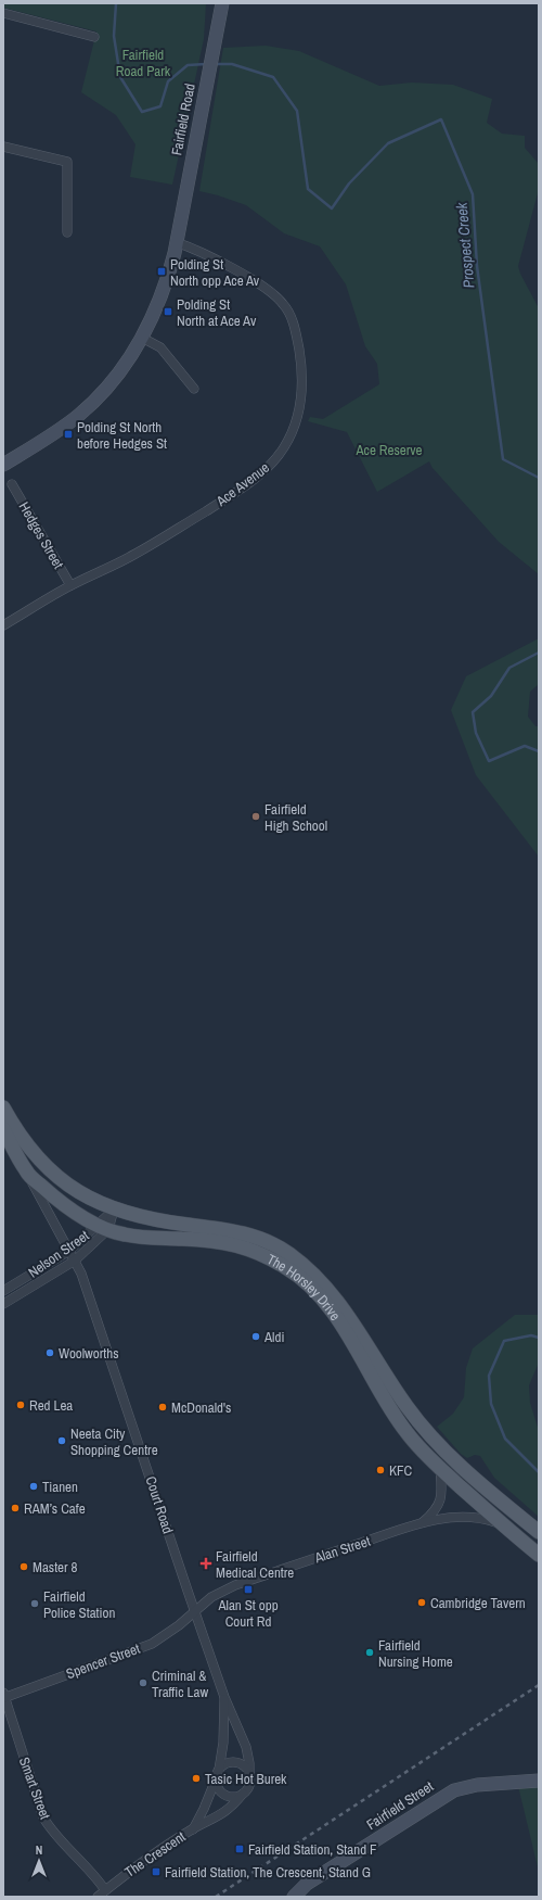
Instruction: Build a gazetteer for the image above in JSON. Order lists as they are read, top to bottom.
{
  "streets": {
    "main road": ["Fairfield Road", "The Horsley Drive", "Fairfield Street"],
    "street": [
      "Ace Avenue",
      "Hedges Street",
      "Nelson Street",
      "Court Road",
      "Alan Street",
      "Spencer Street",
      "Smart Street",
      "The Crescent"
    ]
  },
  "crossings": [
    ["Fairfield Road", "Ace Avenue"],
    ["Ace Avenue", "Hedges Street"],
    ["Nelson Street", "The Horsley Drive"],
    ["Nelson Street", "Court Road"],
    ["The Horsley Drive", "Court Road"],
    ["The Horsley Drive", "Alan Street"],
    ["Court Road", "Alan Street"],
    ["Court Road", "Spencer Street"],
    ["Alan Street", "Spencer Street"],
    ["Spencer Street", "Smart Street"],
    ["Smart Street", "The Crescent"]
  ],
  "water": ["Prospect Creek"],
  "parks": ["Fairfield Road Park", "Ace Reserve"],
  "places": {
    "transit": [
      "Polding St North opp Ace Av",
      "Polding St North at Ace Av",
      "Polding St North before Hedges St",
      "Alan St opp Court Rd",
      "Fairfield Station, Stand F",
      "Fairfield Station, The Crescent, Stand G"
    ],
    "other": [
      "Fairfield High School",
      "Aldi",
      "Woolworths",
      "Red Lea",
      "McDonald's",
      "Neeta City Shopping Centre",
      "KFC",
      "Tianen",
      "RAM’s Cafe",
      "Master 8",
      "Cambridge Tavern",
      "Fairfield Police Station",
      "Fairfield Nursing Home",
      "Criminal & Traffic Law",
      "Tasic Hot Burek"
    ],
    "health": ["Fairfield Medical Centre"]
  },
  "north": "top"
}
